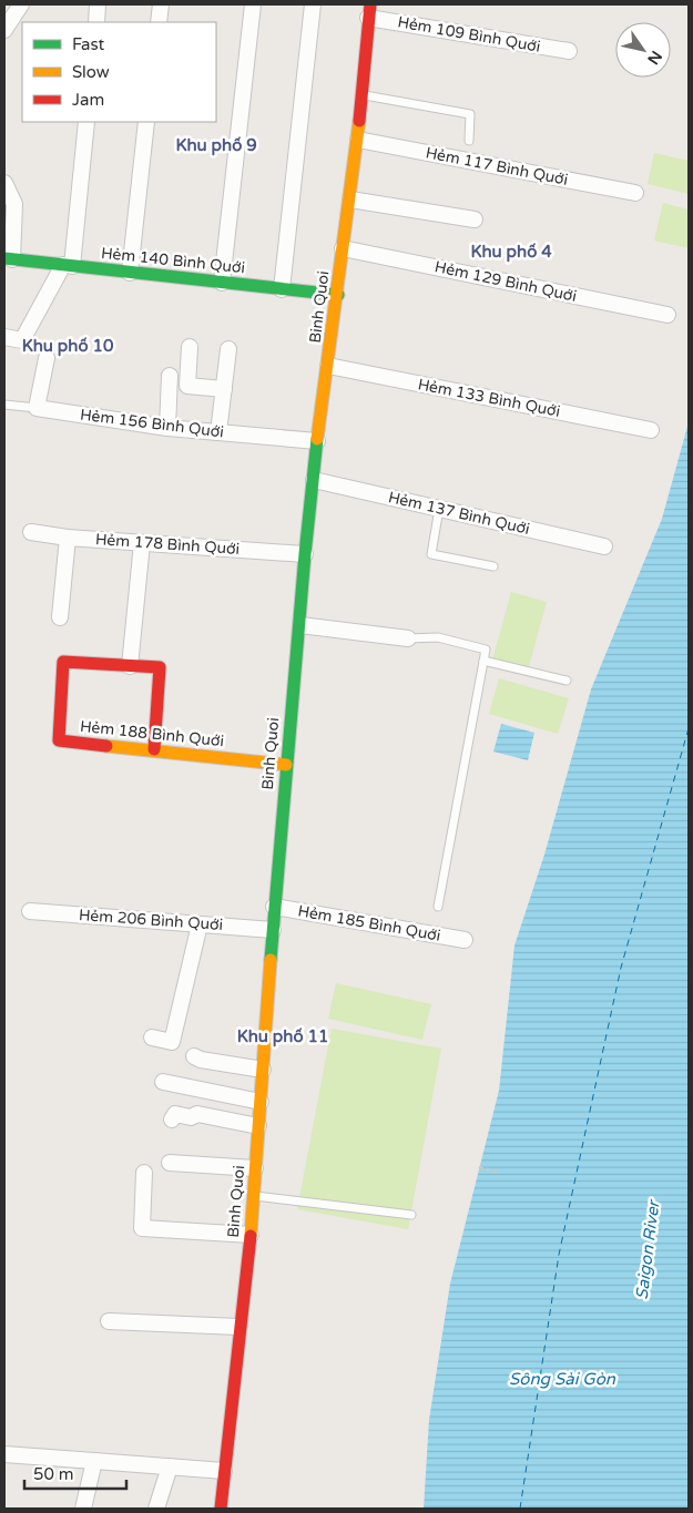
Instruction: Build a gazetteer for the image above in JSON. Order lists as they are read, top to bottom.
{
  "streets": {
    "main road": ["Hẻm 140 Bình Quới", "Binh Quoi", "Hẻm 188 Bình Quới"],
    "street": [
      "Hẻm 109 Bình Quới",
      "Hẻm 117 Bình Quới",
      "Hẻm 129 Bình Quới",
      "Hẻm 133 Bình Quới",
      "Hẻm 156 Bình Quới",
      "Hẻm 137 Bình Quới",
      "Hẻm 178 Bình Quới",
      "Hẻm 206 Bình Quới",
      "Hẻm 185 Bình Quới"
    ]
  },
  "crossings": [
    ["Hẻm 109 Bình Quới", "Binh Quoi"],
    ["Hẻm 117 Bình Quới", "Binh Quoi"],
    ["Hẻm 140 Bình Quới", "Binh Quoi"],
    ["Hẻm 129 Bình Quới", "Binh Quoi"],
    ["Binh Quoi", "Hẻm 133 Bình Quới"],
    ["Binh Quoi", "Hẻm 156 Bình Quới"],
    ["Binh Quoi", "Hẻm 137 Bình Quới"],
    ["Binh Quoi", "Hẻm 178 Bình Quới"],
    ["Binh Quoi", "Hẻm 188 Bình Quới"],
    ["Binh Quoi", "Hẻm 206 Bình Quới"],
    ["Binh Quoi", "Hẻm 185 Bình Quới"]
  ],
  "districts": [
    "Khu phố 9",
    "Khu phố 4",
    "Khu phố 10",
    "Khu phố 11"
  ],
  "water": ["Saigon River", "Sông Sài Gòn"],
  "legend": ["Fast", "Slow", "Jam"],
  "scale_bar": "50 m",
  "north": "bottom right"
}
